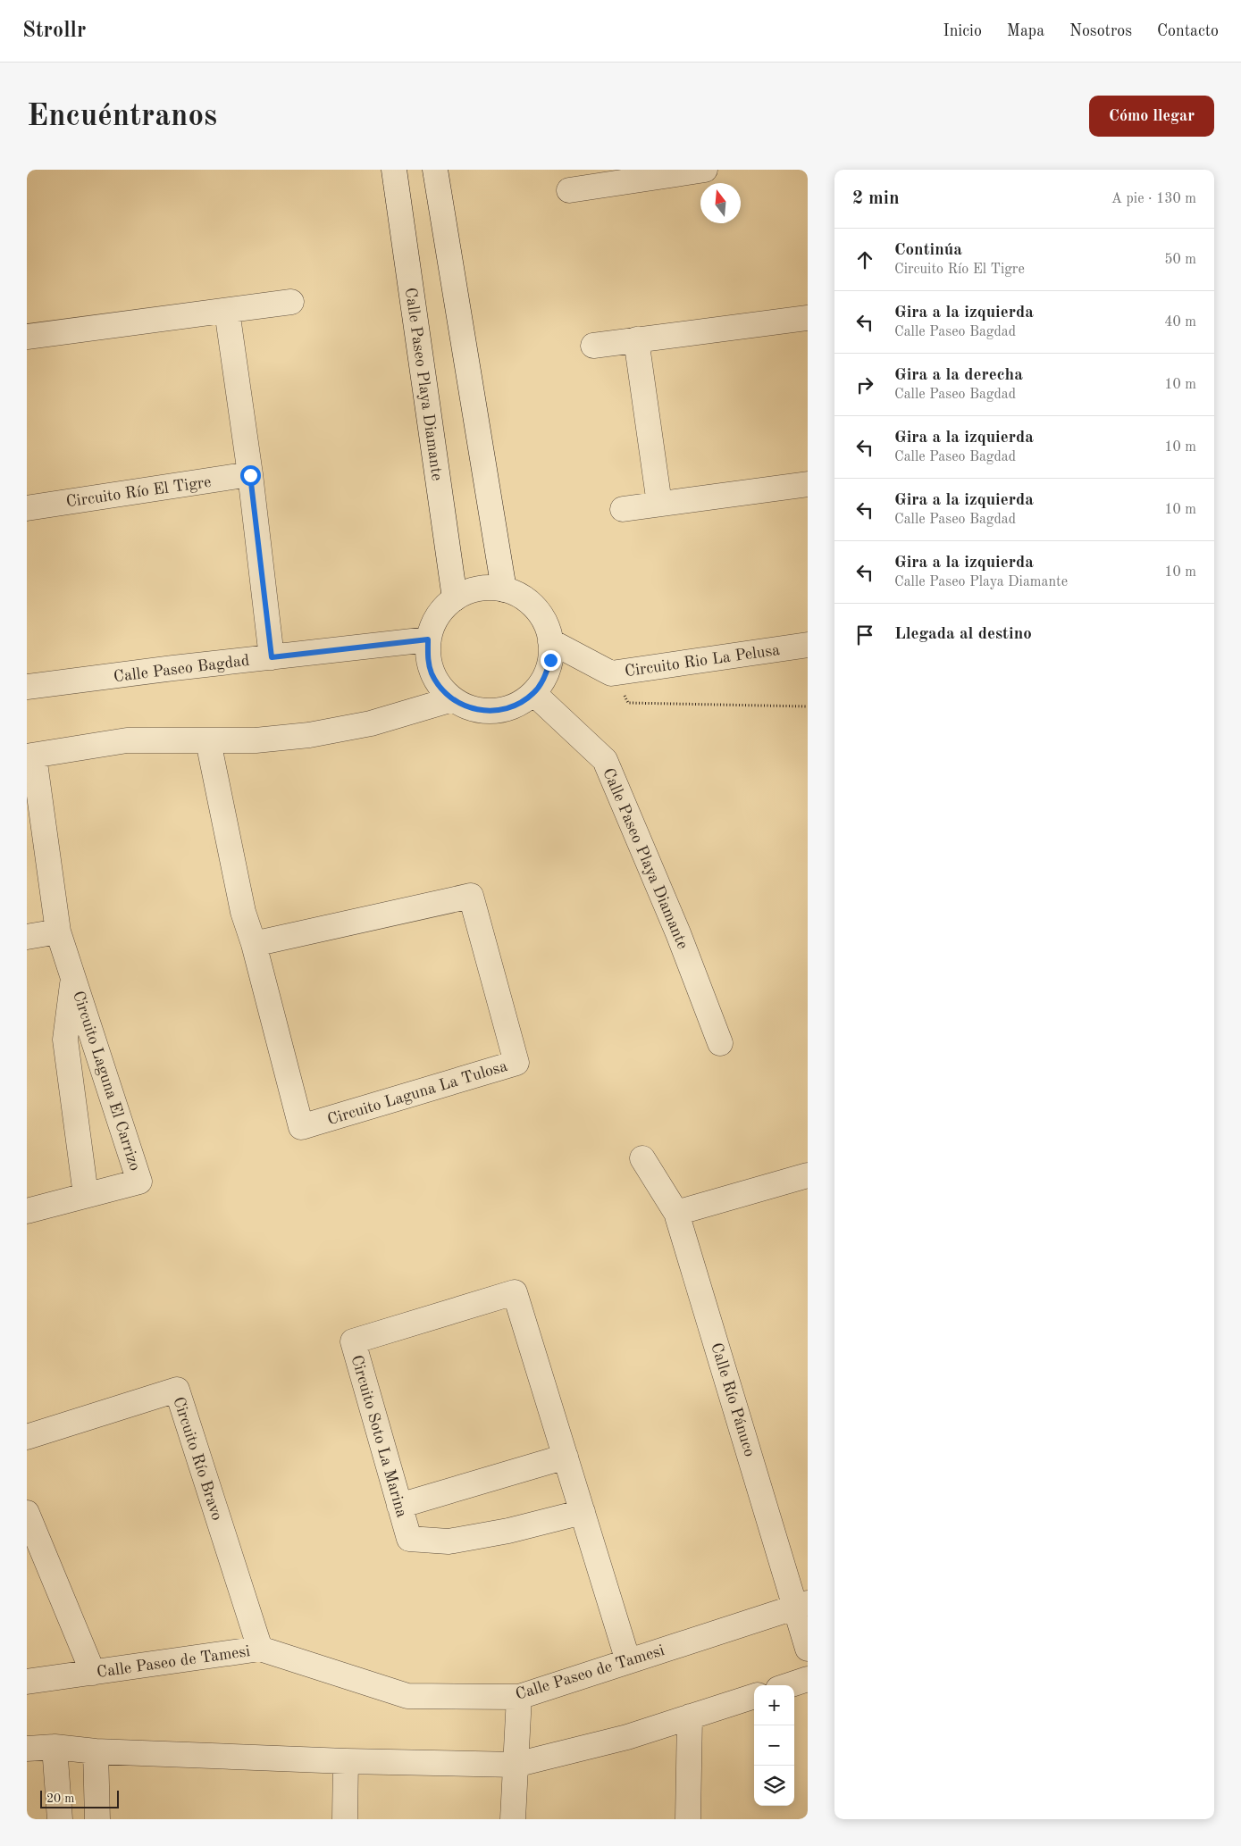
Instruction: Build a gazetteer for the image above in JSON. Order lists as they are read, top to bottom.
{
  "streets": {
    "street": [
      "Calle Paseo Playa Diamante",
      "Circuito Río El Tigre",
      "Circuito Rio La Pelusa",
      "Calle Paseo Bagdad",
      "Circuito Laguna El Carrizo",
      "Circuito Laguna La Tulosa",
      "Calle Río Pánuco",
      "Circuito Soto La Marina",
      "Circuito Río Bravo",
      "Calle Paseo de Tamesi"
    ]
  },
  "crossings": [
    ["Calle Paseo Playa Diamante", "Circuito Rio La Pelusa"],
    ["Calle Paseo Playa Diamante", "Calle Paseo Bagdad"],
    ["Circuito Rio La Pelusa", "Calle Paseo Bagdad"],
    ["Calle Río Pánuco", "Calle Paseo de Tamesi"],
    ["Circuito Soto La Marina", "Calle Paseo de Tamesi"],
    ["Circuito Río Bravo", "Calle Paseo de Tamesi"]
  ],
  "scale_bar": "20 m",
  "north": "top",
  "page": {
    "header": "Strollr",
    "nav": [
      "Inicio",
      "Mapa",
      "Nosotros",
      "Contacto"
    ],
    "buttons": "Cómo llegar",
    "title": "Encuéntranos",
    "heading": ["2 min", "A pie · 130 m"],
    "list": [
      ["Continúa", "Circuito Río El Tigre", "50 m"],
      ["Gira a la izquierda", "Calle Paseo Bagdad", "40 m"],
      ["Gira a la derecha", "Calle Paseo Bagdad", "10 m"],
      ["Gira a la izquierda", "Calle Paseo Bagdad", "10 m"],
      ["Gira a la izquierda", "Calle Paseo Bagdad", "10 m"],
      ["Gira a la izquierda", "Calle Paseo Playa Diamante", "10 m"],
      "Llegada al destino"
    ],
    "map_buttons": ["+", "−"],
    "scale": "20 m"
  }
}
